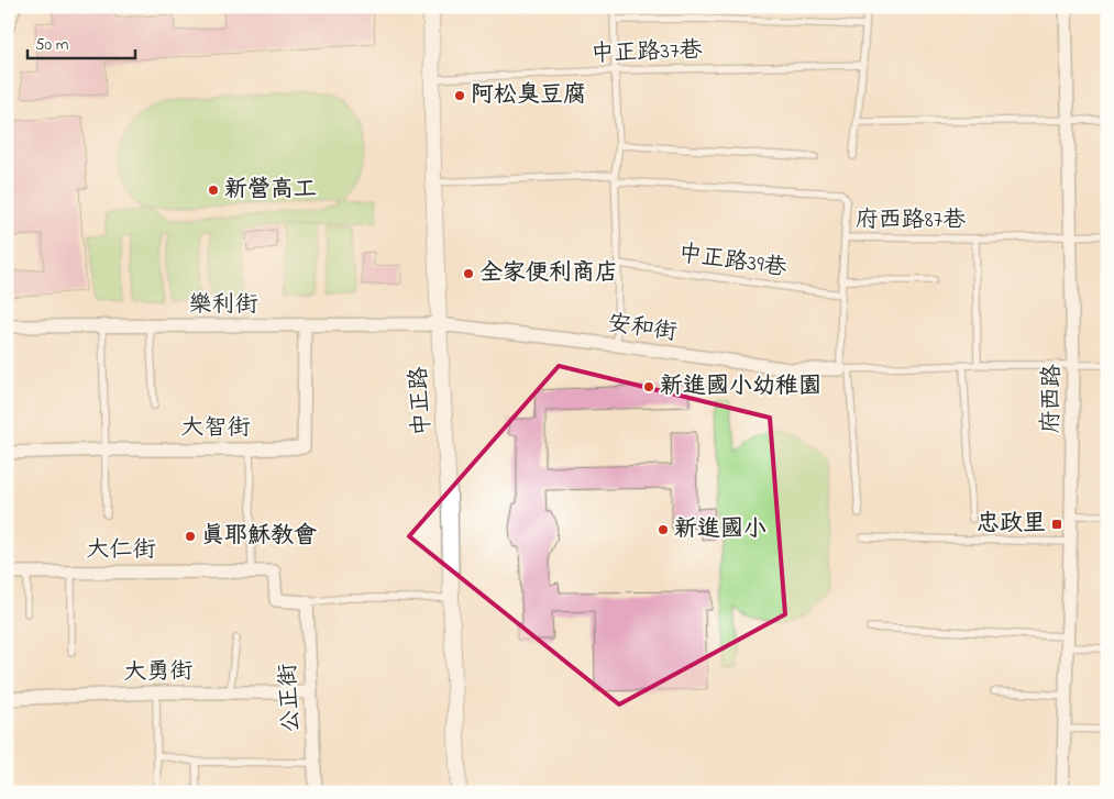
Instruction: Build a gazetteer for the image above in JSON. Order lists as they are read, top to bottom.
{
  "streets": {
    "street": [
      "樂利街",
      "安和街",
      "府西路",
      "中正路",
      "大智街",
      "大仁街",
      "大勇街",
      "公正街"
    ],
    "lane": ["中正路37巷", "府西路87巷", "中正路39巷"]
  },
  "crossings": [
    ["中正路37巷", "中正路"],
    ["府西路87巷", "中正路39巷"],
    ["府西路87巷", "安和街"],
    ["府西路87巷", "府西路"],
    ["樂利街", "安和街"],
    ["樂利街", "中正路"],
    ["樂利街", "大智街"],
    ["安和街", "中正路"],
    ["大仁街", "公正街"],
    ["大勇街", "公正街"]
  ],
  "places": {
    "other": [
      "阿松臭豆腐",
      "新營高工",
      "全家便利商店",
      "新進國小幼稚園",
      "新進國小",
      "真耶穌教會"
    ],
    "transit": ["忠政里"]
  },
  "scale_bar": "50 m"
}
